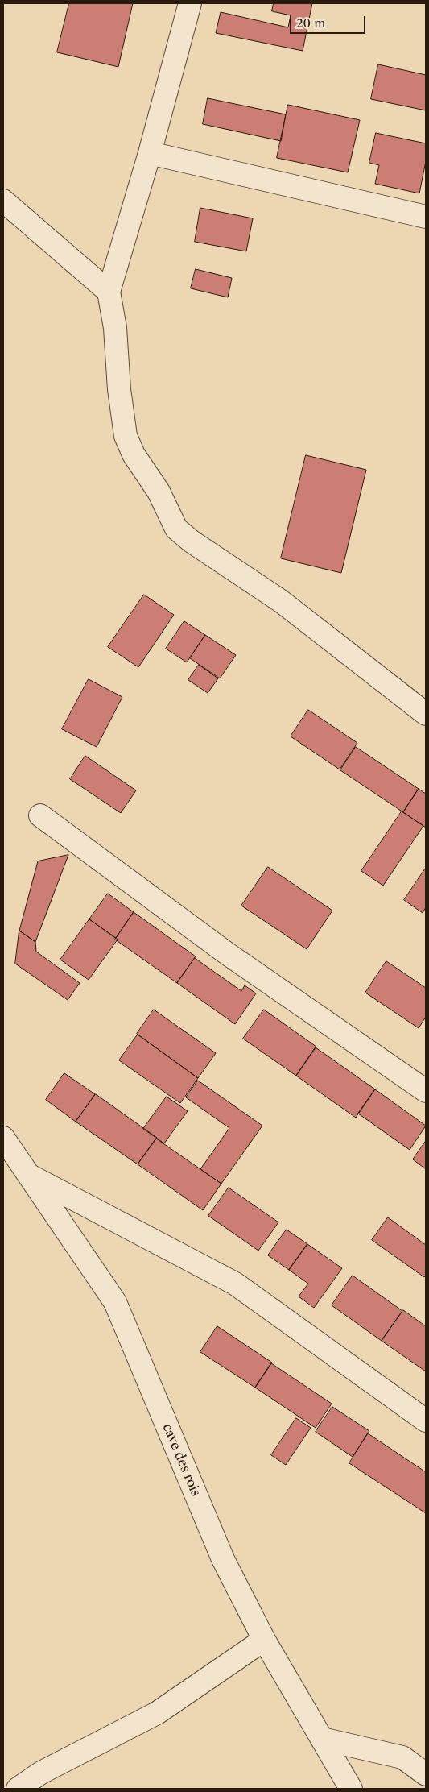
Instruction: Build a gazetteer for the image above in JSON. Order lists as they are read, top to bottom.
{
  "streets": {
    "street": ["cave des rois"]
  },
  "scale_bar": "20 m"
}
